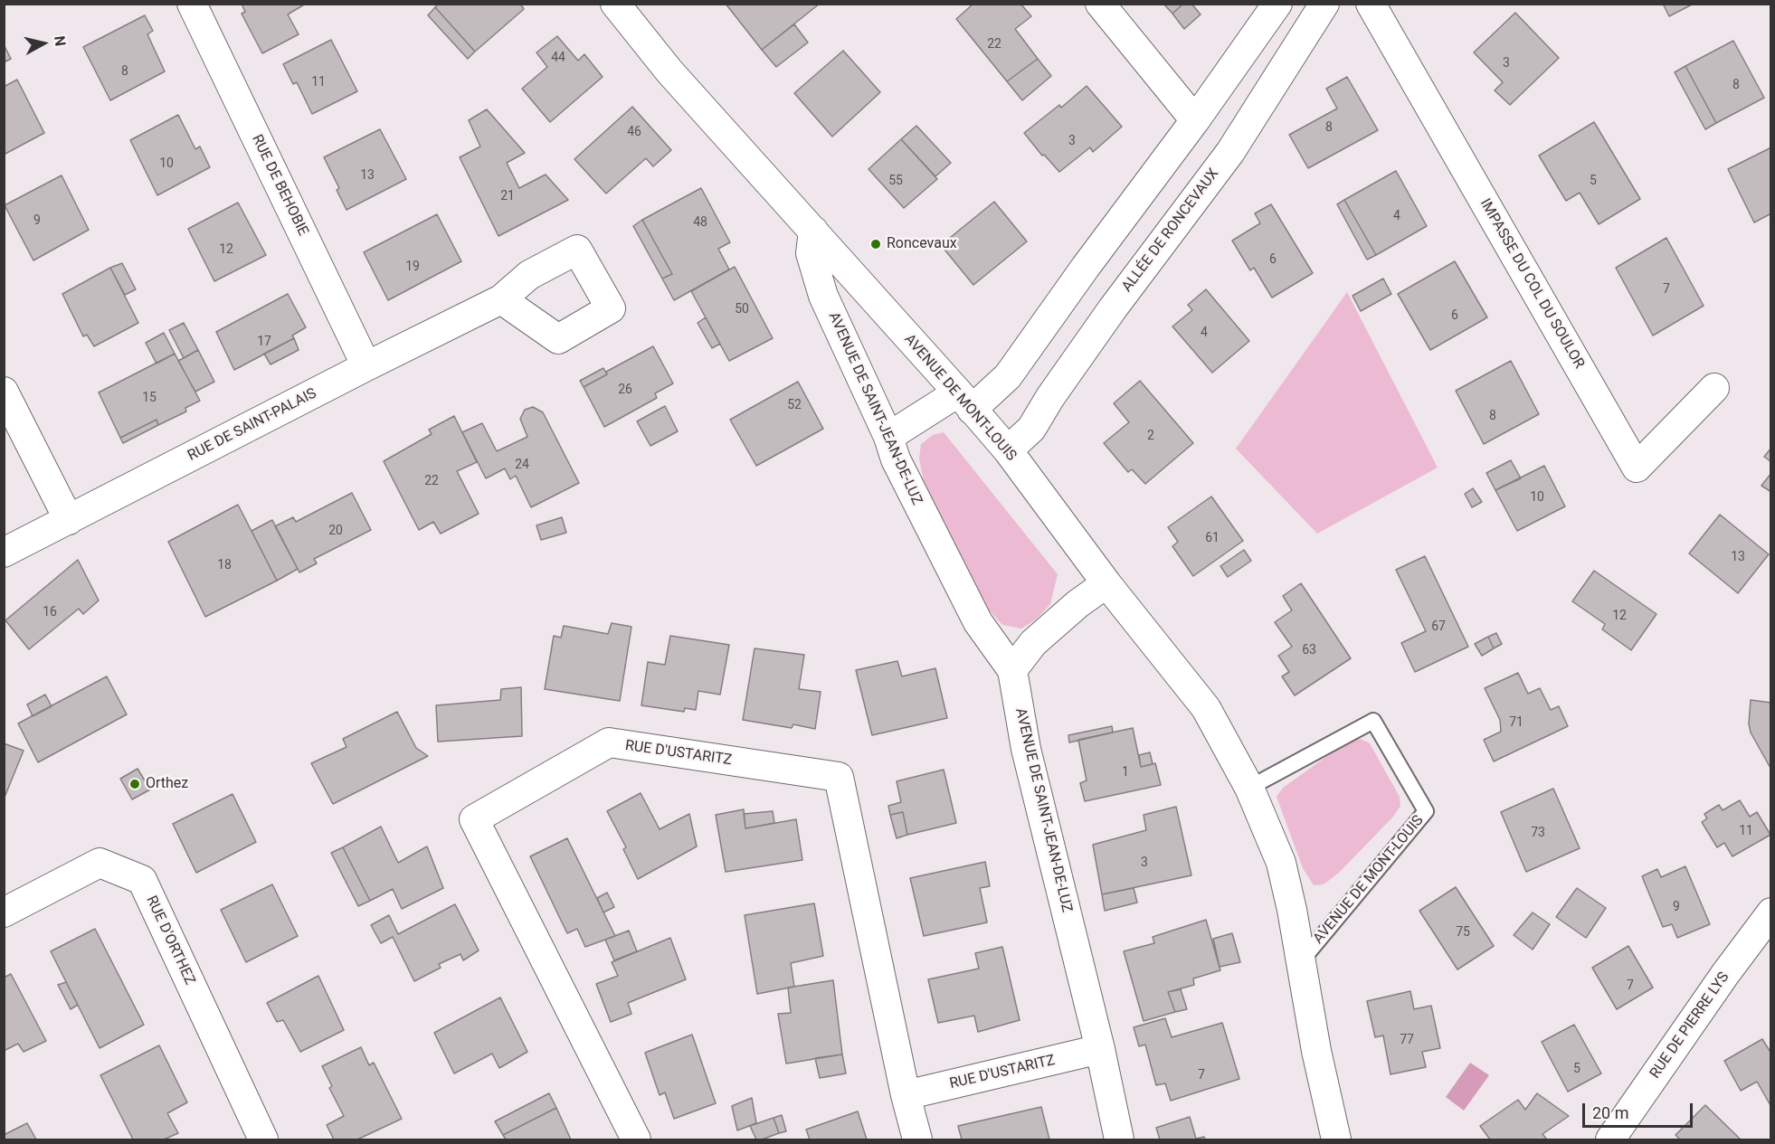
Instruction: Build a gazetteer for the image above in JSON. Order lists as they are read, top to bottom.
{
  "streets": {
    "street": [
      "RUE DE BEHOBIE",
      "ALLÉE DE RONCEVAUX",
      "IMPASSE DU COL DU SOULOR",
      "AVENUE DE MONT-LOUIS",
      "AVENUE DE SAINT-JEAN-DE-LUZ",
      "RUE DE SAINT-PALAIS",
      "RUE D'USTARITZ",
      "RUE D'ORTHEZ",
      "RUE DE PIERRE LYS"
    ]
  },
  "crossings": [
    ["RUE DE BEHOBIE", "RUE DE SAINT-PALAIS"],
    ["ALLÉE DE RONCEVAUX", "AVENUE DE MONT-LOUIS"],
    ["AVENUE DE MONT-LOUIS", "AVENUE DE SAINT-JEAN-DE-LUZ"],
    ["AVENUE DE SAINT-JEAN-DE-LUZ", "RUE D'USTARITZ"]
  ],
  "places": ["Roncevaux", "Orthez"],
  "house_numbers": [
    "22",
    "44",
    "3",
    "8",
    "11",
    "8",
    "8",
    "46",
    "3",
    "10",
    "13",
    "55",
    "5",
    "21",
    "4",
    "9",
    "48",
    "12",
    "6",
    "19",
    "7",
    "50",
    "6",
    "4",
    "17",
    "26",
    "15",
    "52",
    "8",
    "2",
    "24",
    "22",
    "10",
    "20",
    "61",
    "13",
    "18",
    "16",
    "12",
    "67",
    "63",
    "71",
    "1",
    "11",
    "73",
    "3",
    "9",
    "75",
    "7",
    "77",
    "5",
    "7"
  ],
  "scale_bar": "20 m",
  "north": "right"
}
